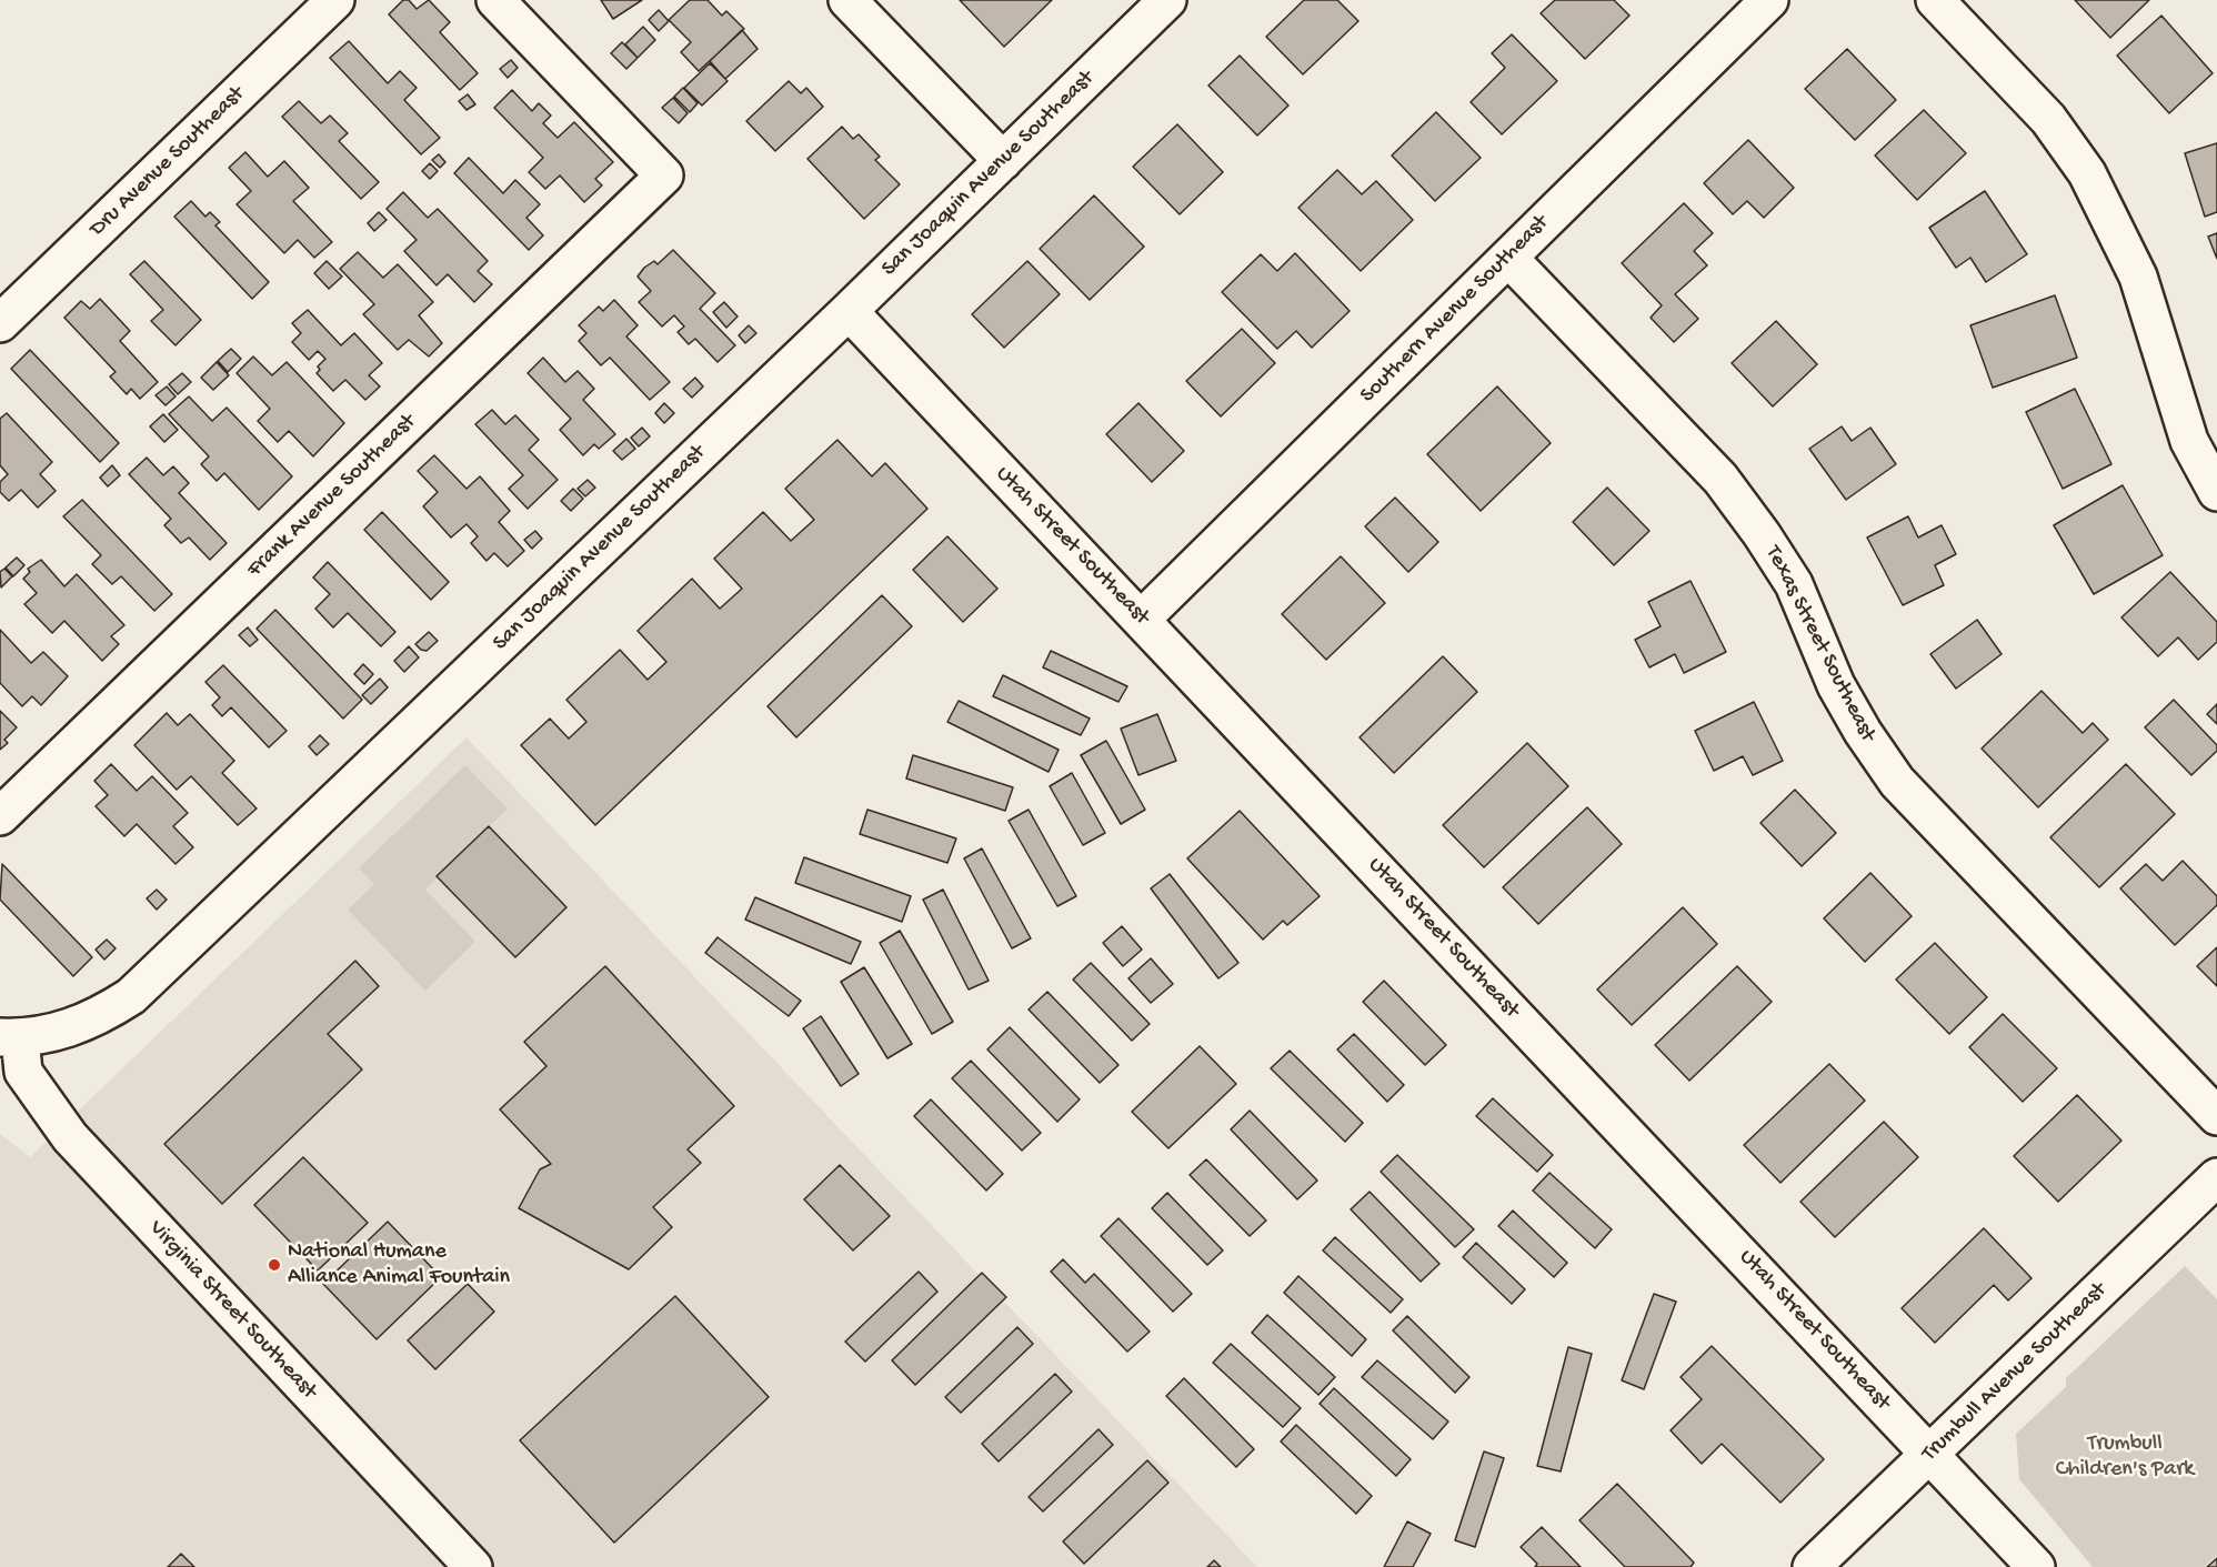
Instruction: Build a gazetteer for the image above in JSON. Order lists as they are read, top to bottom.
{
  "streets": {
    "street": [
      "Dru Avenue Southeast",
      "San Joaquin Avenue Southeast",
      "Southern Avenue Southeast",
      "Frank Avenue Southeast",
      "Utah Street Southeast",
      "Texas Street Southeast",
      "Virginia Street Southeast",
      "Trumbull Avenue Southeast"
    ]
  },
  "crossings": [
    ["San Joaquin Avenue Southeast", "Utah Street Southeast"],
    ["San Joaquin Avenue Southeast", "Virginia Street Southeast"],
    ["Southern Avenue Southeast", "Utah Street Southeast"],
    ["Southern Avenue Southeast", "Texas Street Southeast"],
    ["Utah Street Southeast", "Trumbull Avenue Southeast"]
  ],
  "parks": ["Trumbull Children's Park"],
  "places": ["National Humane Alliance Animal Fountain"]
}
